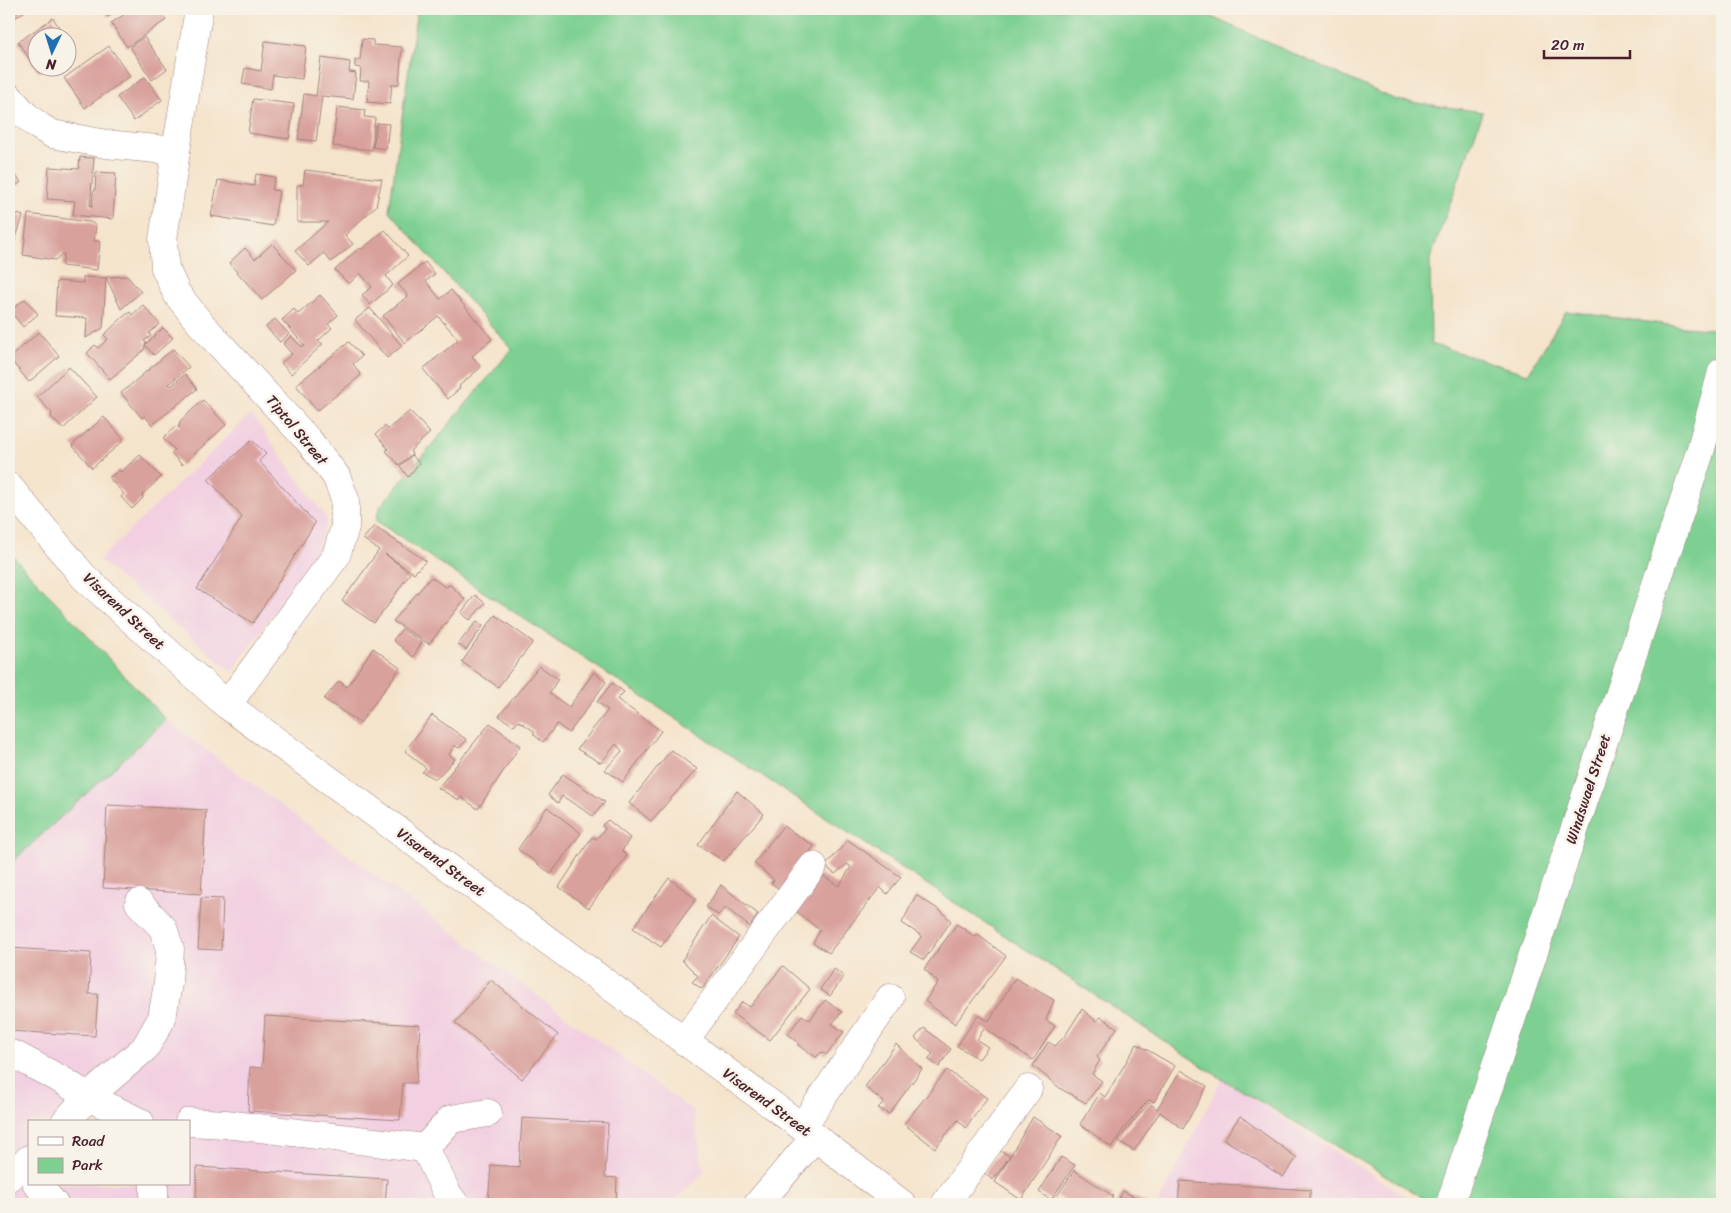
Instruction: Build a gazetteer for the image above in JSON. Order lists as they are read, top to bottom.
{
  "streets": {
    "street": ["Tiptol Street", "Visarend Street", "Windswael Street"]
  },
  "crossings": [
    ["Tiptol Street", "Visarend Street"]
  ],
  "legend": ["Road", "Park"],
  "scale_bar": "20 m",
  "north": "bottom"
}
